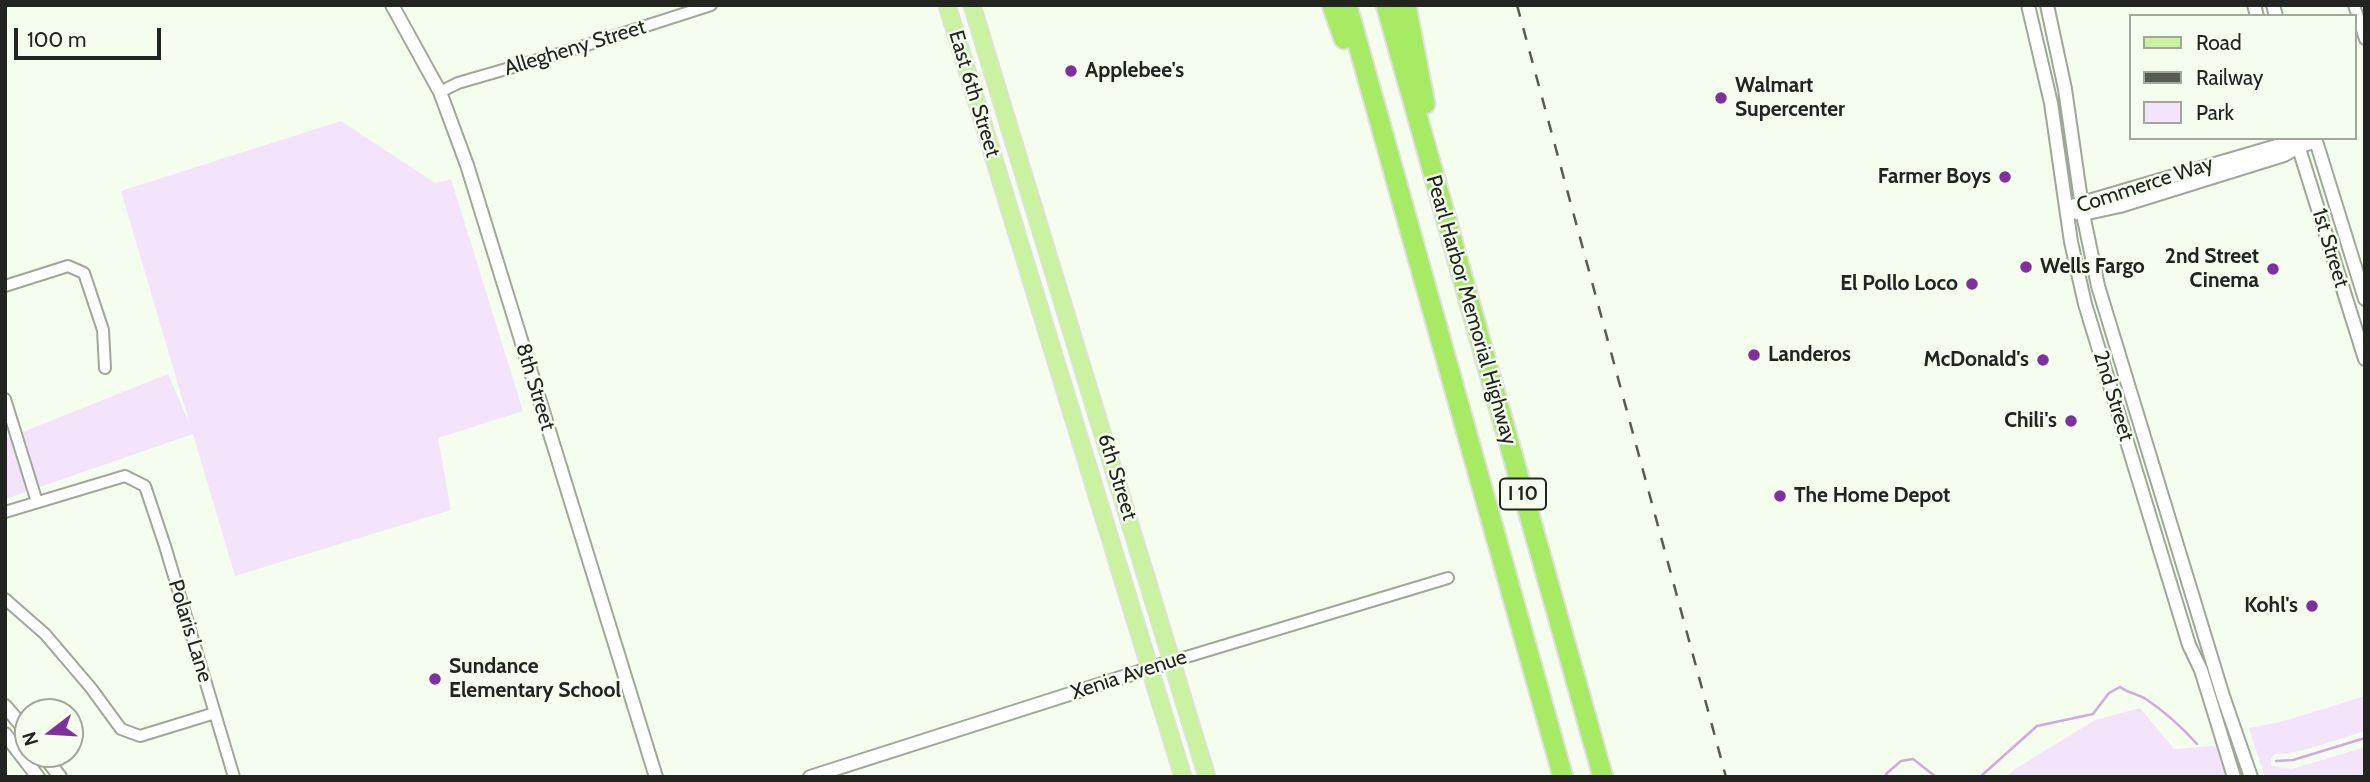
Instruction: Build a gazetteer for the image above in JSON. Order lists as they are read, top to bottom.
{
  "streets": {
    "highway": ["Pearl Harbor Memorial Highway", "I 10"],
    "main road": ["East 6th Street", "6th Street"],
    "street": [
      "Allegheny Street",
      "Commerce Way",
      "1st Street",
      "8th Street",
      "2nd Street",
      "Polaris Lane",
      "Xenia Avenue"
    ]
  },
  "crossings": [
    ["Allegheny Street", "8th Street"],
    ["East 6th Street", "6th Street"],
    ["Commerce Way", "1st Street"],
    ["Commerce Way", "2nd Street"],
    ["6th Street", "Xenia Avenue"]
  ],
  "places": [
    "Applebee's",
    "Walmart Supercenter",
    "Farmer Boys",
    "Wells Fargo",
    "2nd Street Cinema",
    "El Pollo Loco",
    "Landeros",
    "McDonald's",
    "Chili's",
    "The Home Depot",
    "Kohl's",
    "Sundance Elementary School"
  ],
  "legend": ["Road", "Railway", "Park"],
  "scale_bar": "100 m",
  "north": "left"
}
